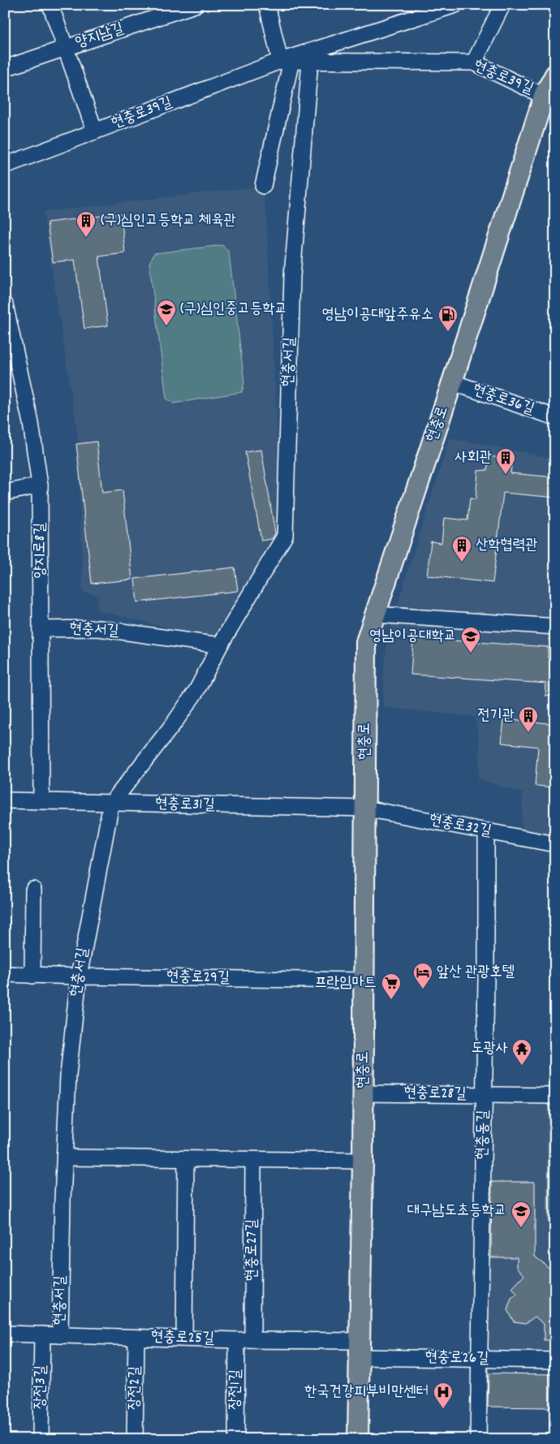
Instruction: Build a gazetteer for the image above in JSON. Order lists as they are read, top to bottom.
{
  "streets": {
    "main road": ["현충로"],
    "street": [
      "양지남길",
      "현충로39길",
      "현충서길",
      "현충로36길",
      "양지로8길",
      "현충로31길",
      "현충로32길",
      "현충로29길",
      "현충로28길",
      "현충동길",
      "현충로27길",
      "현충로25길",
      "현충로26길",
      "장전3길",
      "장전2길",
      "장전1길"
    ]
  },
  "crossings": [
    ["현충로39길", "현충서길"],
    ["현충로39길", "현충로"],
    ["현충서길", "양지로8길"],
    ["현충서길", "현충로31길"],
    ["현충서길", "현충로29길"],
    ["현충서길", "현충로25길"],
    ["현충로36길", "현충로"],
    ["현충로", "현충로31길"],
    ["현충로", "현충로32길"],
    ["현충로", "현충로29길"],
    ["현충로", "현충로28길"],
    ["현충로", "현충로25길"],
    ["현충로", "현충로26길"],
    ["양지로8길", "현충로31길"],
    ["현충로31길", "현충로32길"],
    ["현충로32길", "현충동길"],
    ["현충로28길", "현충동길"],
    ["현충동길", "현충로26길"],
    ["현충로27길", "현충로25길"],
    ["현충로27길", "장전1길"],
    ["현충로25길", "현충로26길"],
    ["현충로25길", "장전3길"],
    ["현충로25길", "장전2길"],
    ["현충로25길", "장전1길"]
  ],
  "places": {
    "building": [
      "(구)심인고등학교 체육관",
      "사회관",
      "산학협력관",
      "전기관"
    ],
    "school or university": ["(구)심인중고등학교", "영남이공대학교", "대구남도초등학교"],
    "fuel station": ["영남이공대앞주유소"],
    "hotel": ["앞산 관광호텔"],
    "supermarket": ["프라임마트"],
    "temple": ["도광사"],
    "hospital": ["한국건강피부비만센터"]
  }
}
